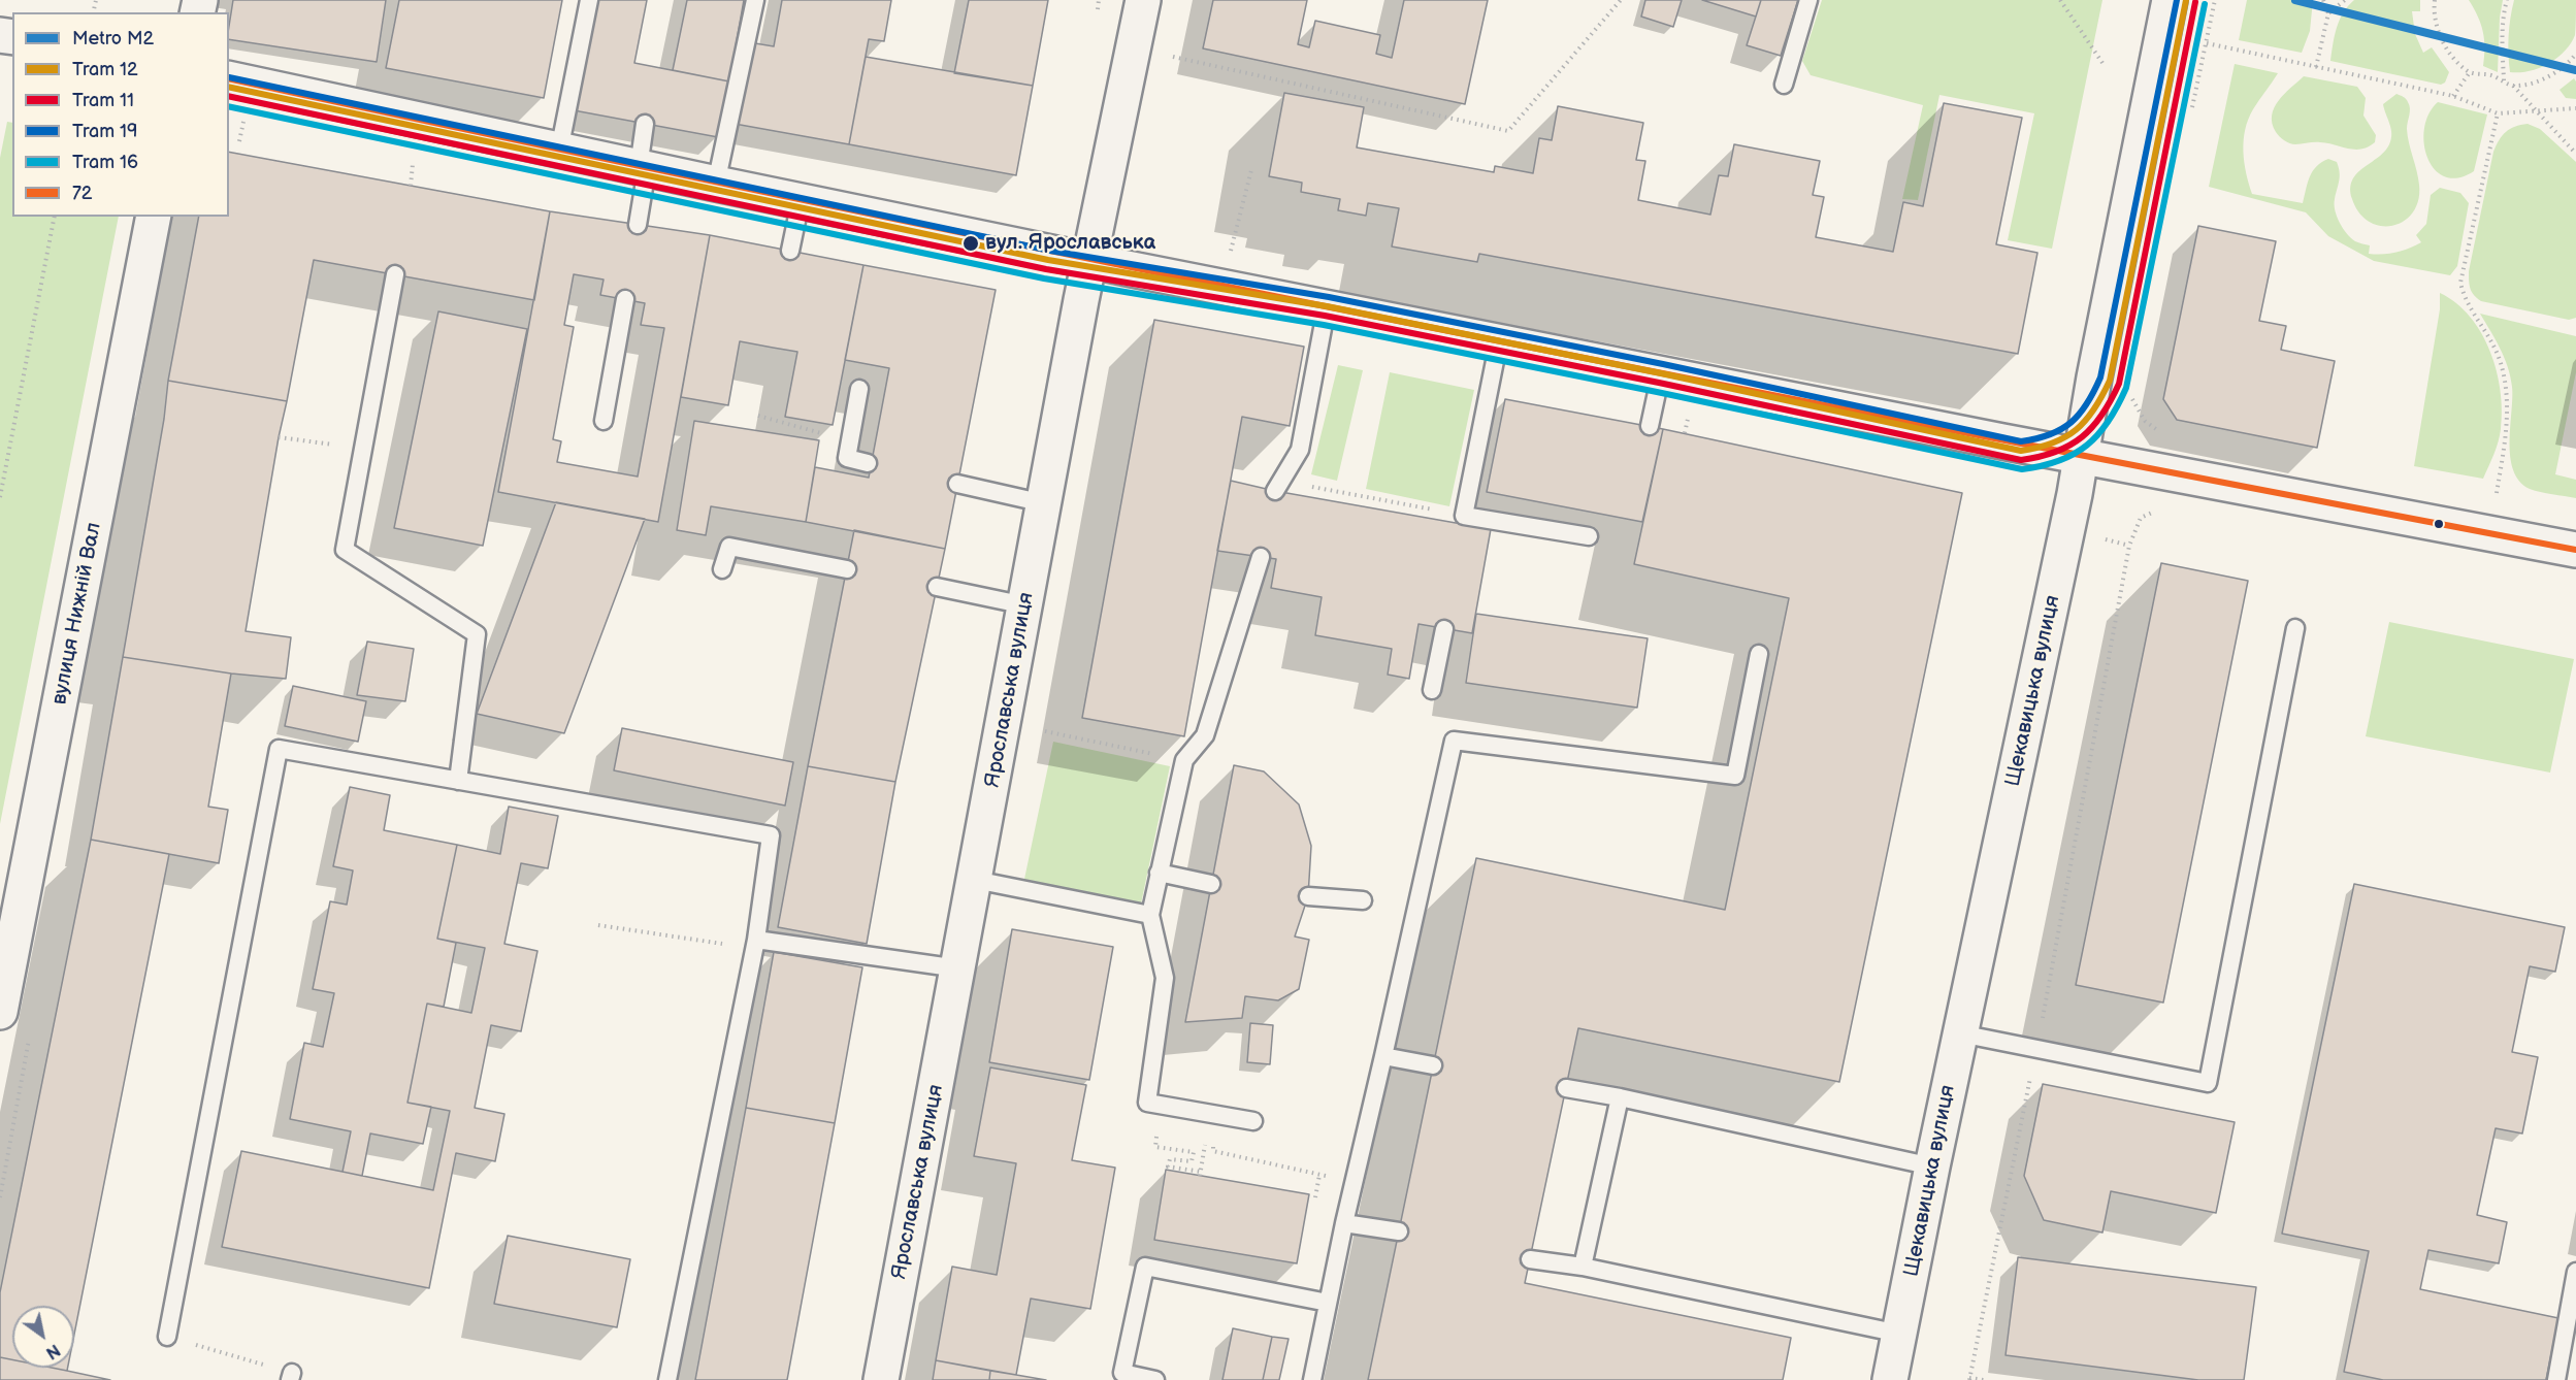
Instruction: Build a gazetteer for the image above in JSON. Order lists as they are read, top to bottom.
{
  "streets": {
    "street": ["вулиця Нижній Вал", "Ярославська вулиця", "Щекавицька вулиця"]
  },
  "places": ["вул. Ярославська"],
  "lines": [
    "metro line M2",
    "tram line 12",
    "tram line 19",
    "tram line 11",
    "tram line 16",
    "transit line 72"
  ],
  "legend": [
    "Metro M2",
    "Tram 12",
    "Tram 11",
    "Tram 19",
    "Tram 16",
    "72"
  ],
  "north": "bottom right"
}
